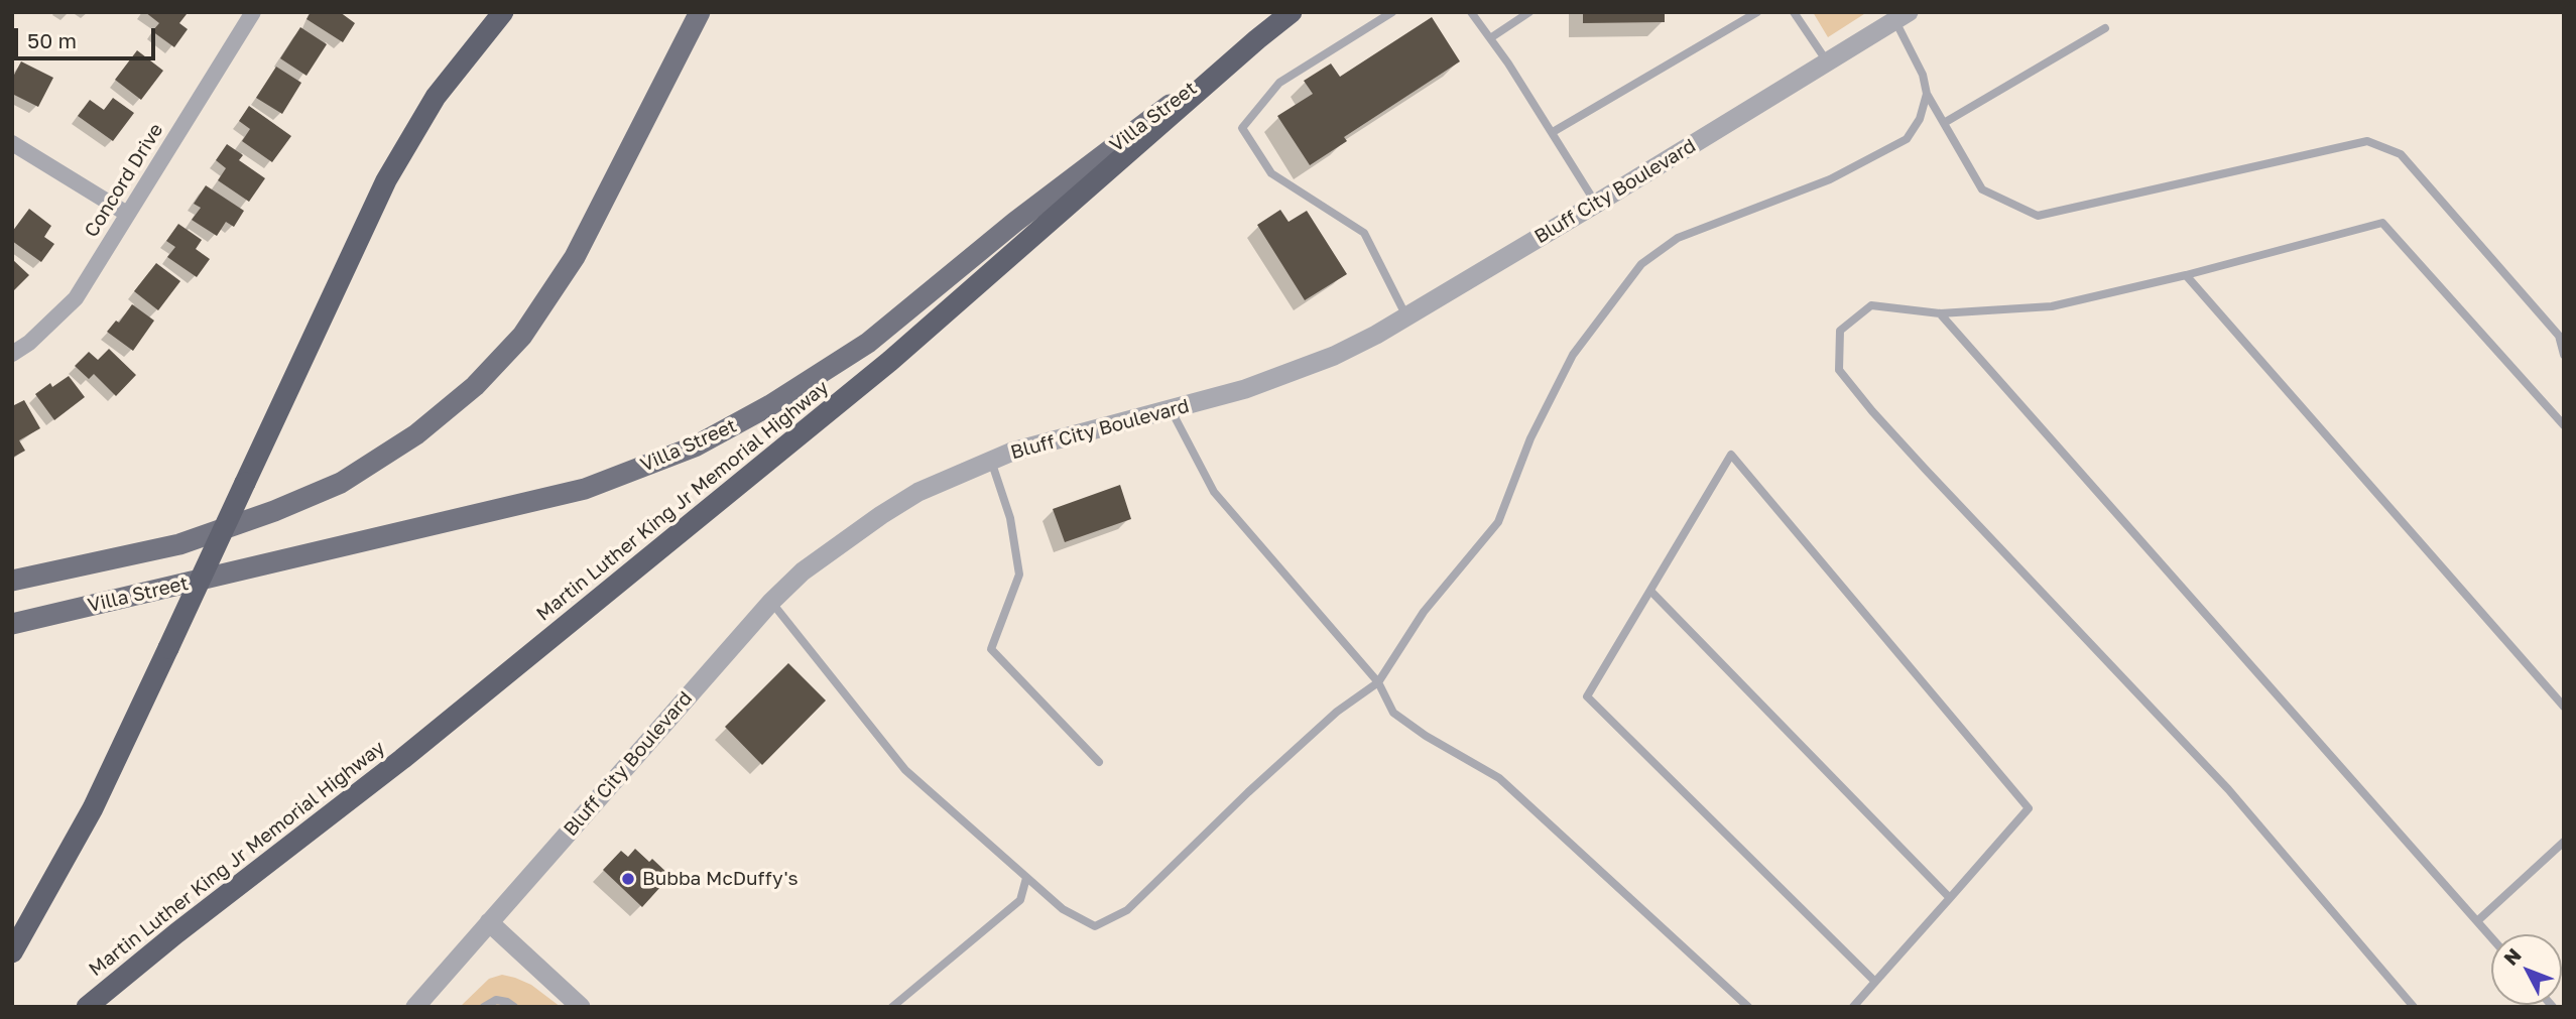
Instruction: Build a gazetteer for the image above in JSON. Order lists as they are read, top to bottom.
{
  "streets": {
    "highway": ["Martin Luther King Jr Memorial Highway"],
    "main road": ["Villa Street"],
    "street": ["Concord Drive", "Bluff City Boulevard"]
  },
  "crossings": [
    ["Villa Street", "Martin Luther King Jr Memorial Highway"]
  ],
  "places": ["Bubba McDuffy's"],
  "scale_bar": "50 m",
  "north": "top left"
}
